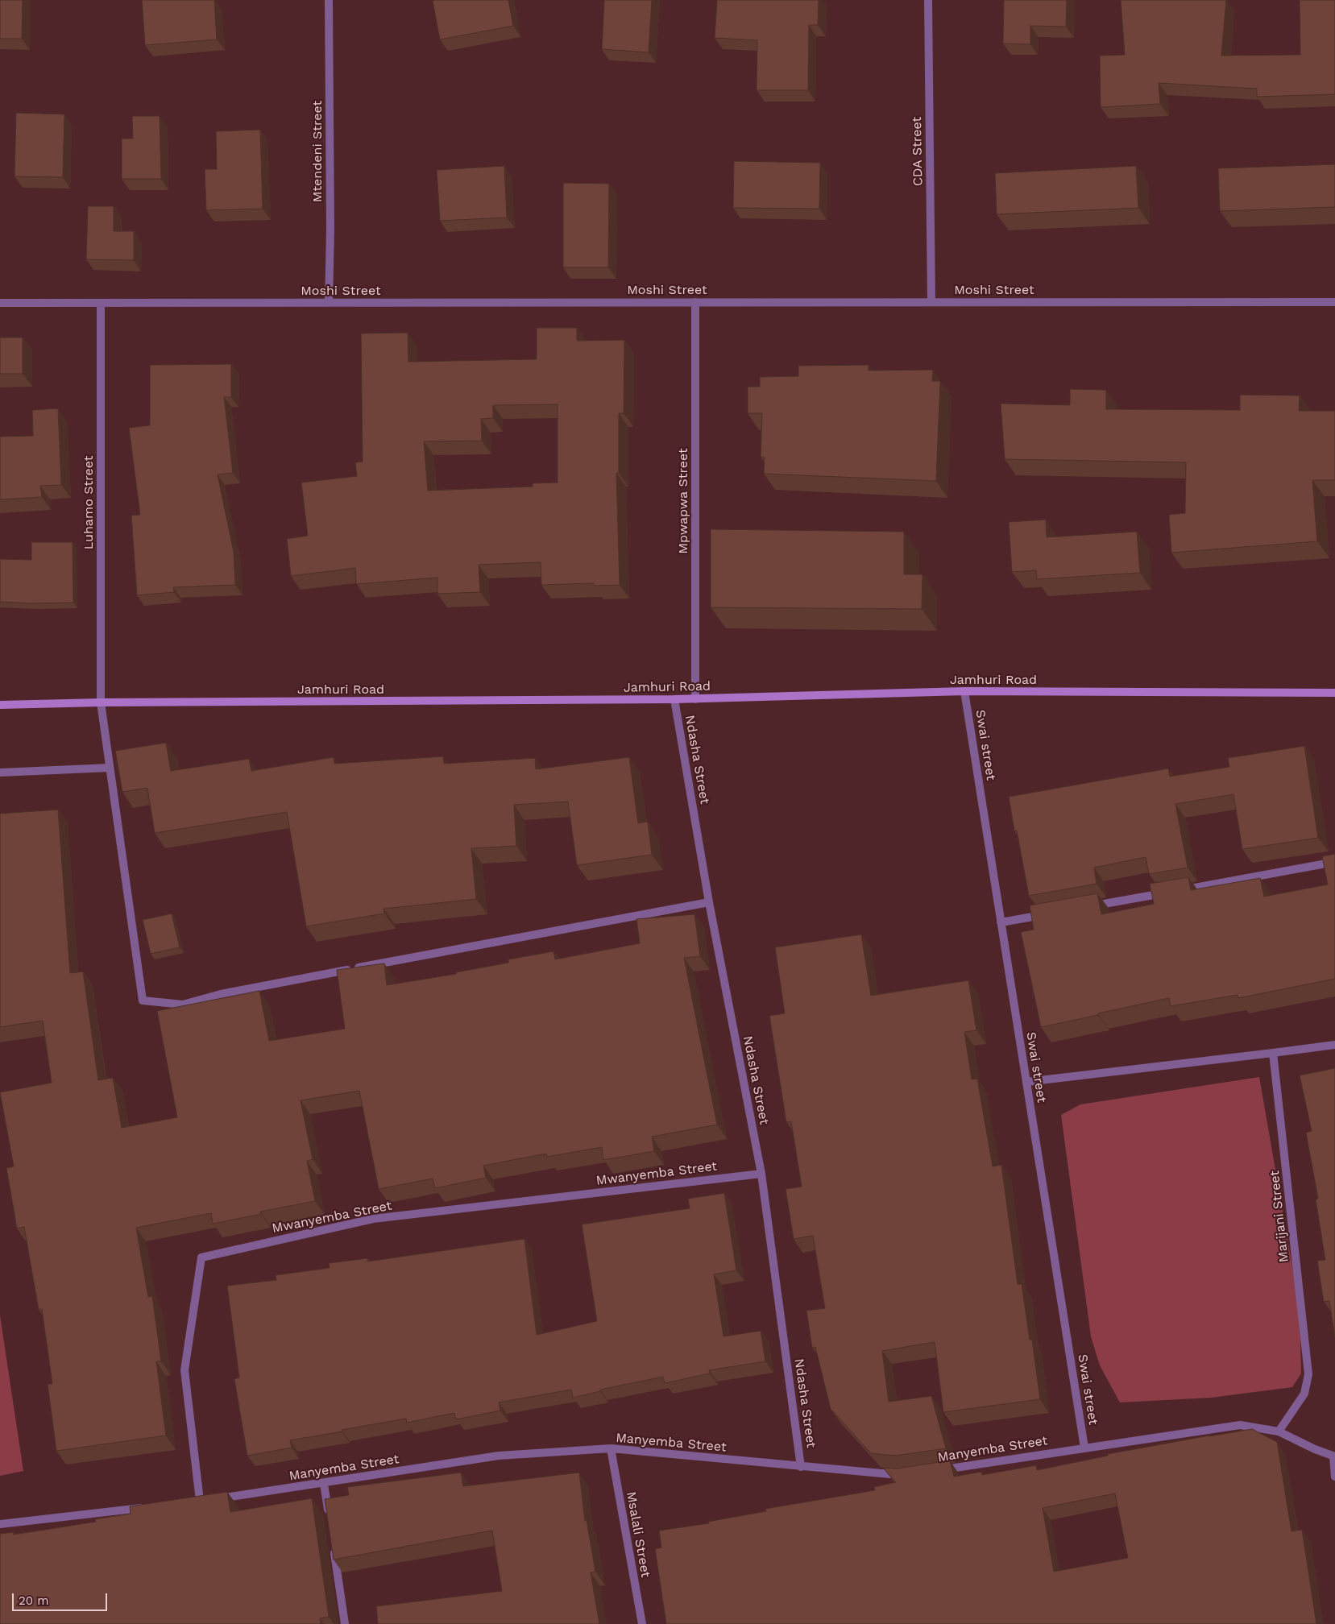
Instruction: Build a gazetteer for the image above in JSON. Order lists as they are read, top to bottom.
{
  "streets": {
    "main road": ["Jamhuri Road"],
    "street": [
      "Mtendeni Street",
      "CDA Street",
      "Moshi Street",
      "Mpwapwa Street",
      "Luhamo Street",
      "Swai street",
      "Ndasha Street",
      "Mwanyemba Street",
      "Marijani Street",
      "Manyemba Street",
      "Msalali Street"
    ]
  },
  "crossings": [
    ["Mtendeni Street", "Moshi Street"],
    ["CDA Street", "Moshi Street"],
    ["Moshi Street", "Mpwapwa Street"],
    ["Moshi Street", "Luhamo Street"],
    ["Mpwapwa Street", "Jamhuri Road"],
    ["Luhamo Street", "Jamhuri Road"],
    ["Luhamo Street", "Ndasha Street"],
    ["Jamhuri Road", "Swai street"],
    ["Jamhuri Road", "Ndasha Street"],
    ["Swai street", "Manyemba Street"],
    ["Ndasha Street", "Mwanyemba Street"],
    ["Ndasha Street", "Manyemba Street"],
    ["Mwanyemba Street", "Manyemba Street"],
    ["Marijani Street", "Manyemba Street"],
    ["Manyemba Street", "Msalali Street"]
  ],
  "scale_bar": "20 m"
}
